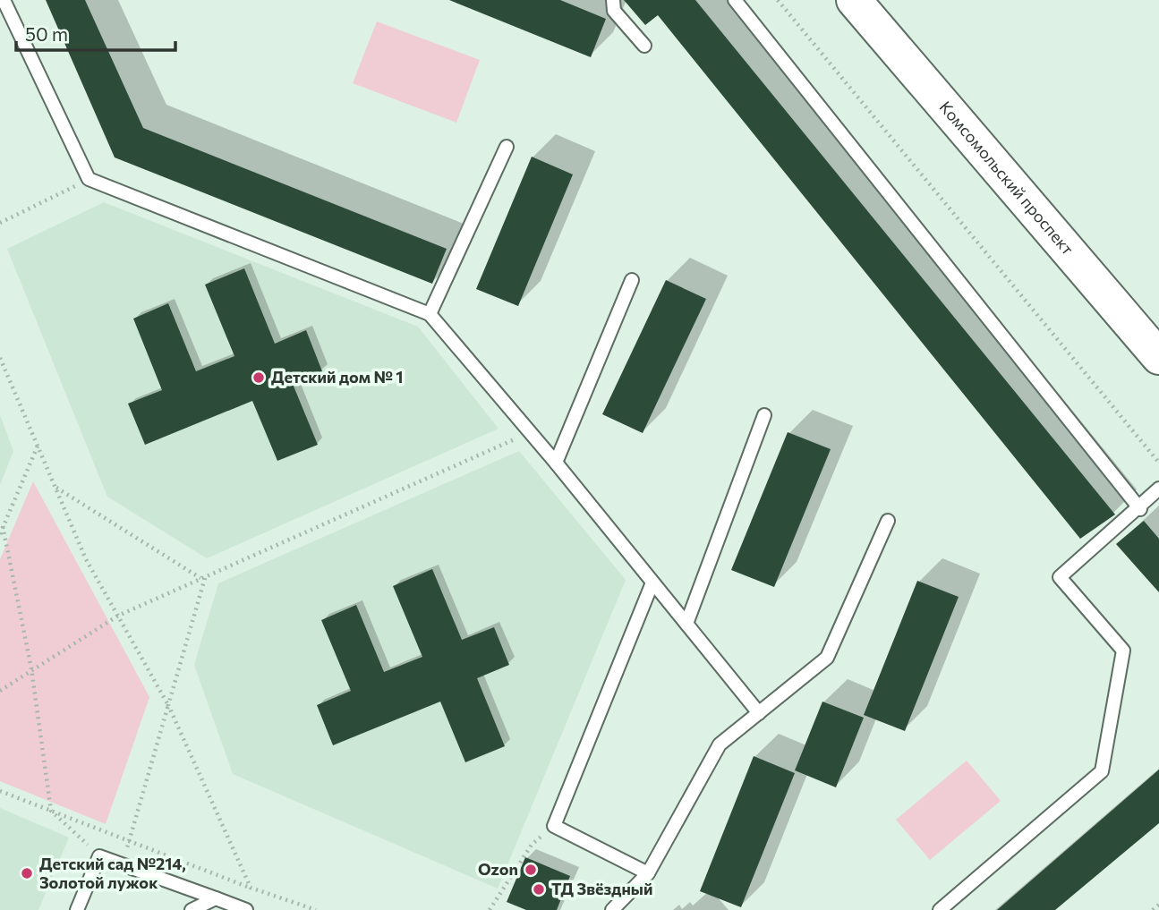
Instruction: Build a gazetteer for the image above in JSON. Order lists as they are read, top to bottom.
{
  "streets": {
    "main road": ["Комсомольский проспект"]
  },
  "places": [
    "Детский дом № 1",
    "Ozon",
    "Детский сад №214, Золотой лужок",
    "ТД Звёздный"
  ],
  "scale_bar": "50 m"
}
